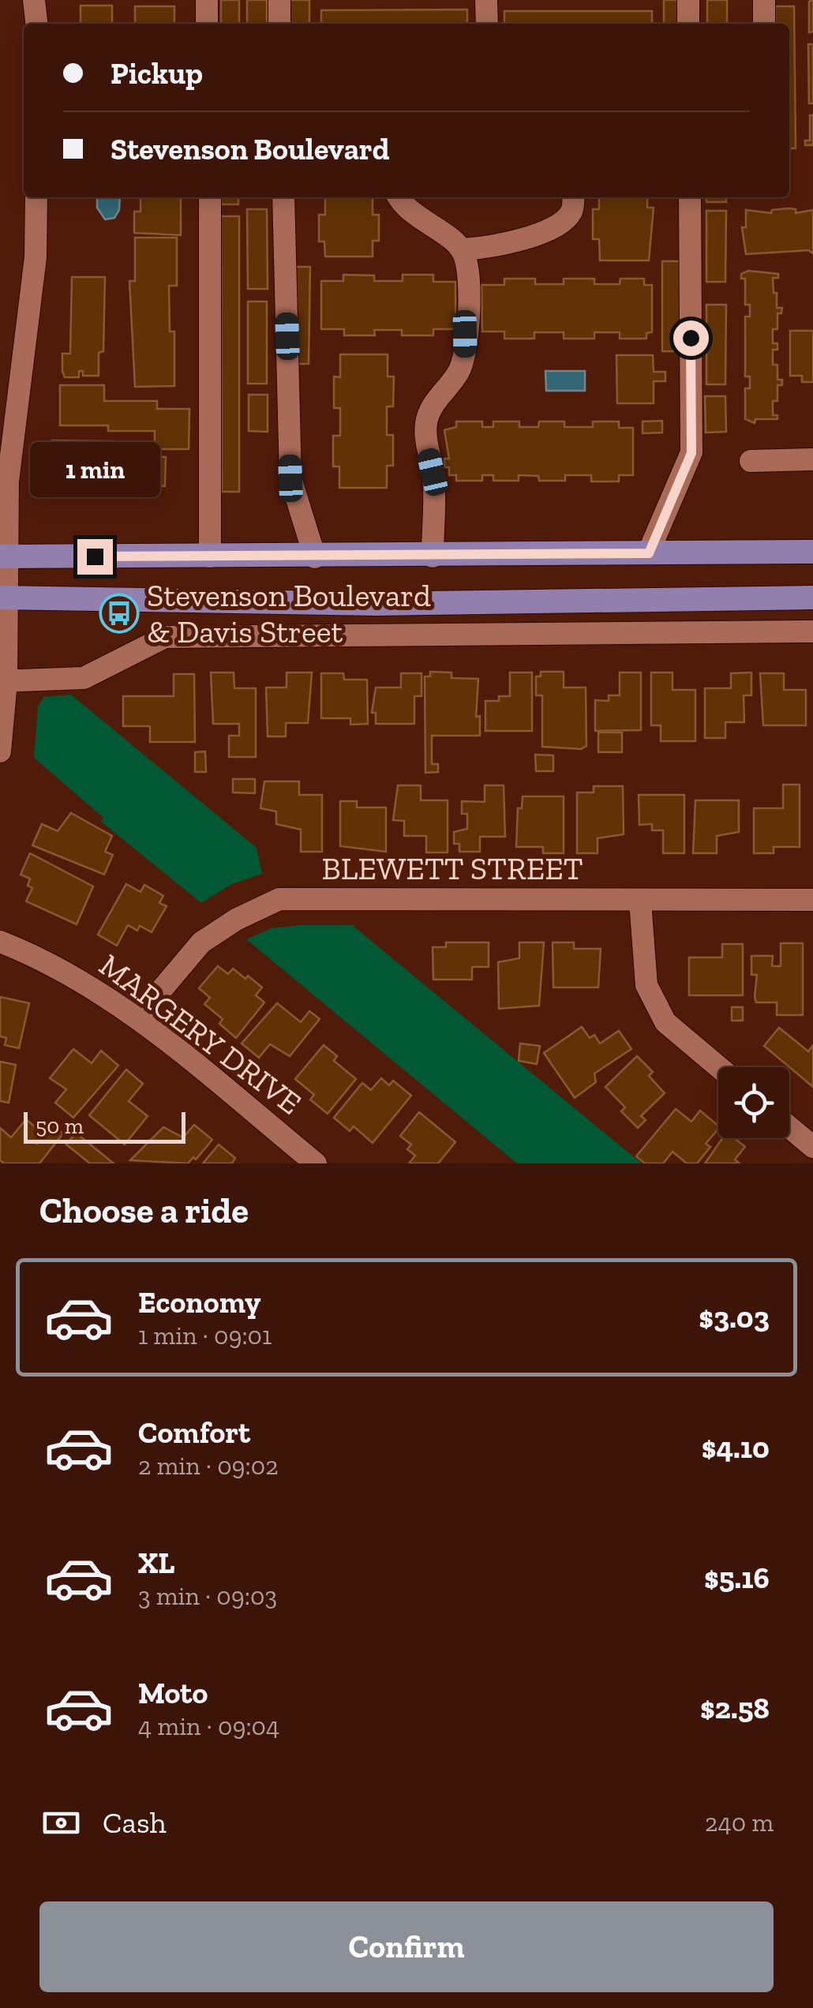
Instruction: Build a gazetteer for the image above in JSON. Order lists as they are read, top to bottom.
{
  "streets": {
    "street": ["BLEWETT STREET", "MARGERY DRIVE"]
  },
  "crossings": [
    ["BLEWETT STREET", "MARGERY DRIVE"]
  ],
  "places": {
    "bus stop": ["Stevenson Boulevard & Davis Street"]
  },
  "scale_bar": "50 m",
  "page": {
    "banner": ["Pickup", "Stevenson Boulevard"],
    "bubble": "1 min",
    "scale": "50 m",
    "heading": "Choose a ride",
    "list": [
      {
        "name": "Economy",
        "note": "1 min · 09:01",
        "value": "$3.03"
      },
      {
        "name": "Comfort",
        "note": "2 min · 09:02",
        "value": "$4.10"
      },
      {
        "name": "XL",
        "note": "3 min · 09:03",
        "value": "$5.16"
      },
      {
        "name": "Moto",
        "note": "4 min · 09:04",
        "value": "$2.58"
      }
    ],
    "pay": ["Cash", "240 m"],
    "buttons": "Confirm"
  }
}
